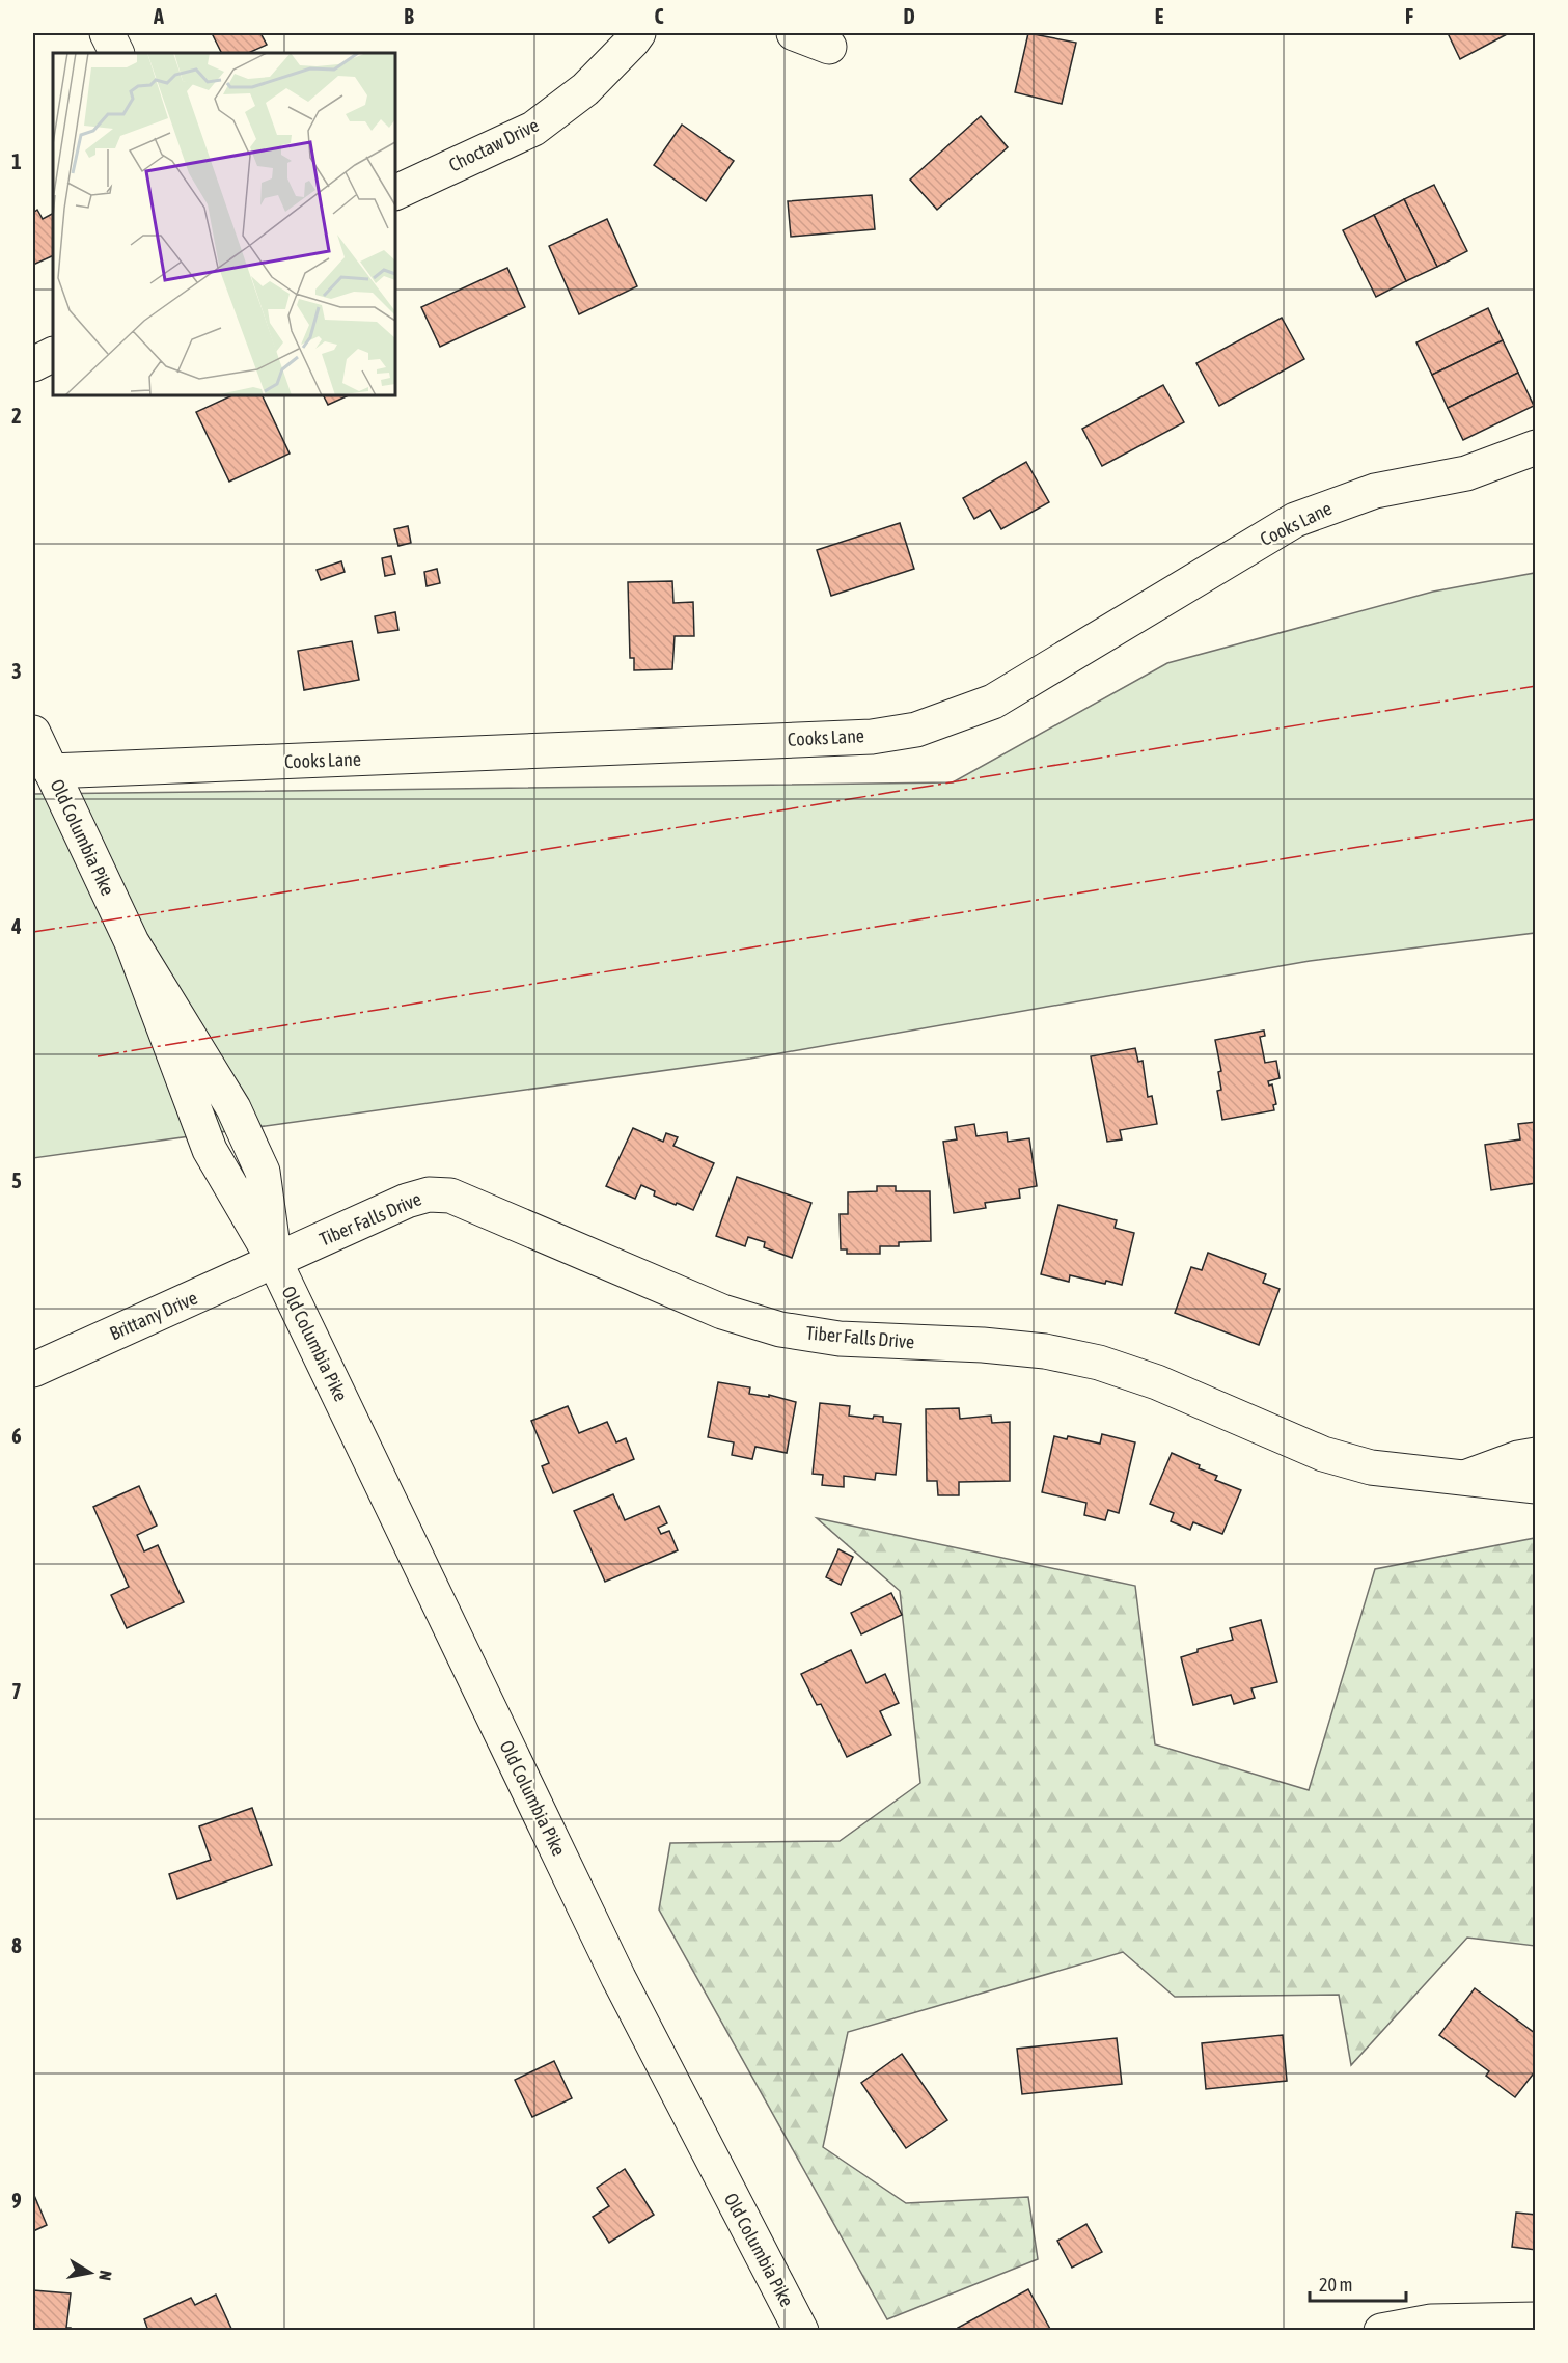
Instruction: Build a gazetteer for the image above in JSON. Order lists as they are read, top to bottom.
{
  "streets": {
    "street": [
      "Choctaw Drive",
      "Cooks Lane",
      "Old Columbia Pike",
      "Tiber Falls Drive",
      "Brittany Drive"
    ]
  },
  "crossings": [
    ["Cooks Lane", "Old Columbia Pike"],
    ["Old Columbia Pike", "Tiber Falls Drive"],
    ["Old Columbia Pike", "Brittany Drive"],
    ["Tiber Falls Drive", "Brittany Drive"]
  ],
  "scale_bar": "20 m",
  "north": "right",
  "grid": {
    "columns": [
      "A",
      "B",
      "C",
      "D",
      "E",
      "F"
    ],
    "rows": [
      "1",
      "2",
      "3",
      "4",
      "5",
      "6",
      "7",
      "8",
      "9"
    ]
  }
}
